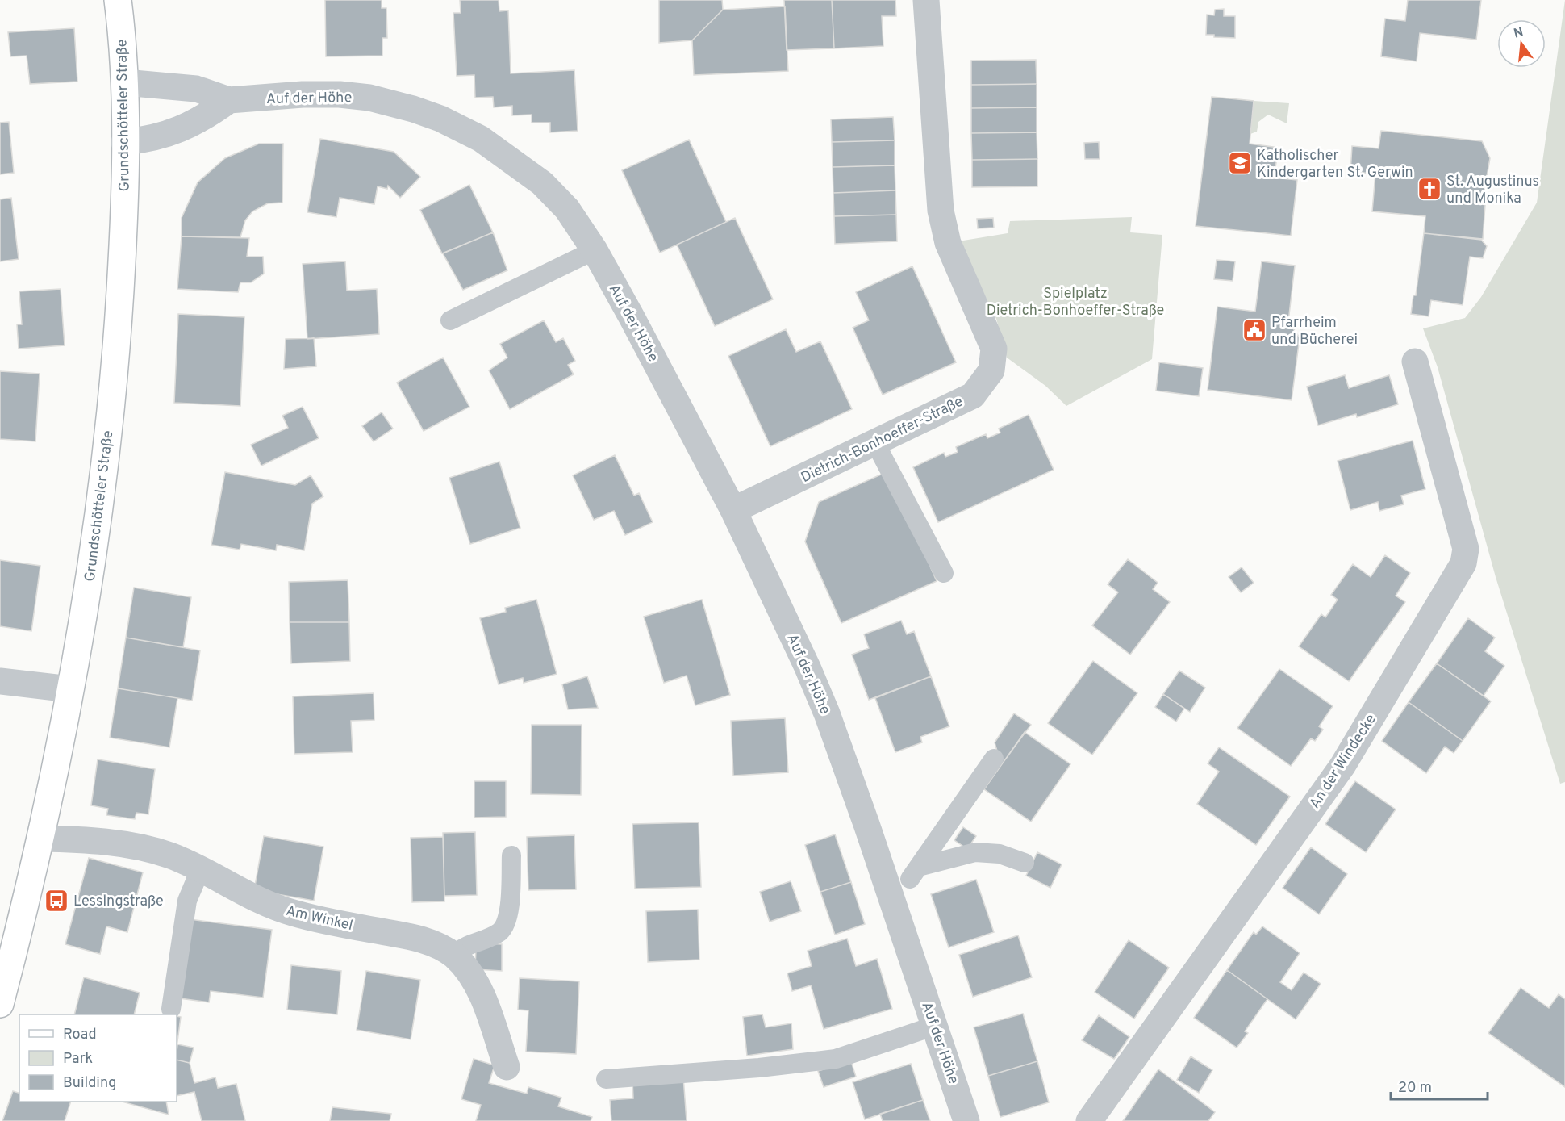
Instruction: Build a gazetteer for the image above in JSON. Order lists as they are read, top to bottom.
{
  "streets": {
    "main road": ["Grundschötteler Straße"],
    "street": [
      "Auf der Höhe",
      "Dietrich-Bonhoeffer-Straße",
      "An der Windecke",
      "Am Winkel"
    ]
  },
  "crossings": [
    ["Auf der Höhe", "Grundschötteler Straße"],
    ["Auf der Höhe", "Dietrich-Bonhoeffer-Straße"],
    ["Grundschötteler Straße", "Am Winkel"]
  ],
  "parks": ["Spielplatz Dietrich-Bonhoeffer-Straße"],
  "places": {
    "school or university": ["Katholischer Kindergarten St. Gerwin"],
    "church": ["St. Augustinus und Monika"],
    "public building": ["Pfarrheim und Bücherei"],
    "bus stop": ["Lessingstraße"]
  },
  "legend": ["Road", "Park", "Building"],
  "scale_bar": "20 m",
  "north": "top"
}
